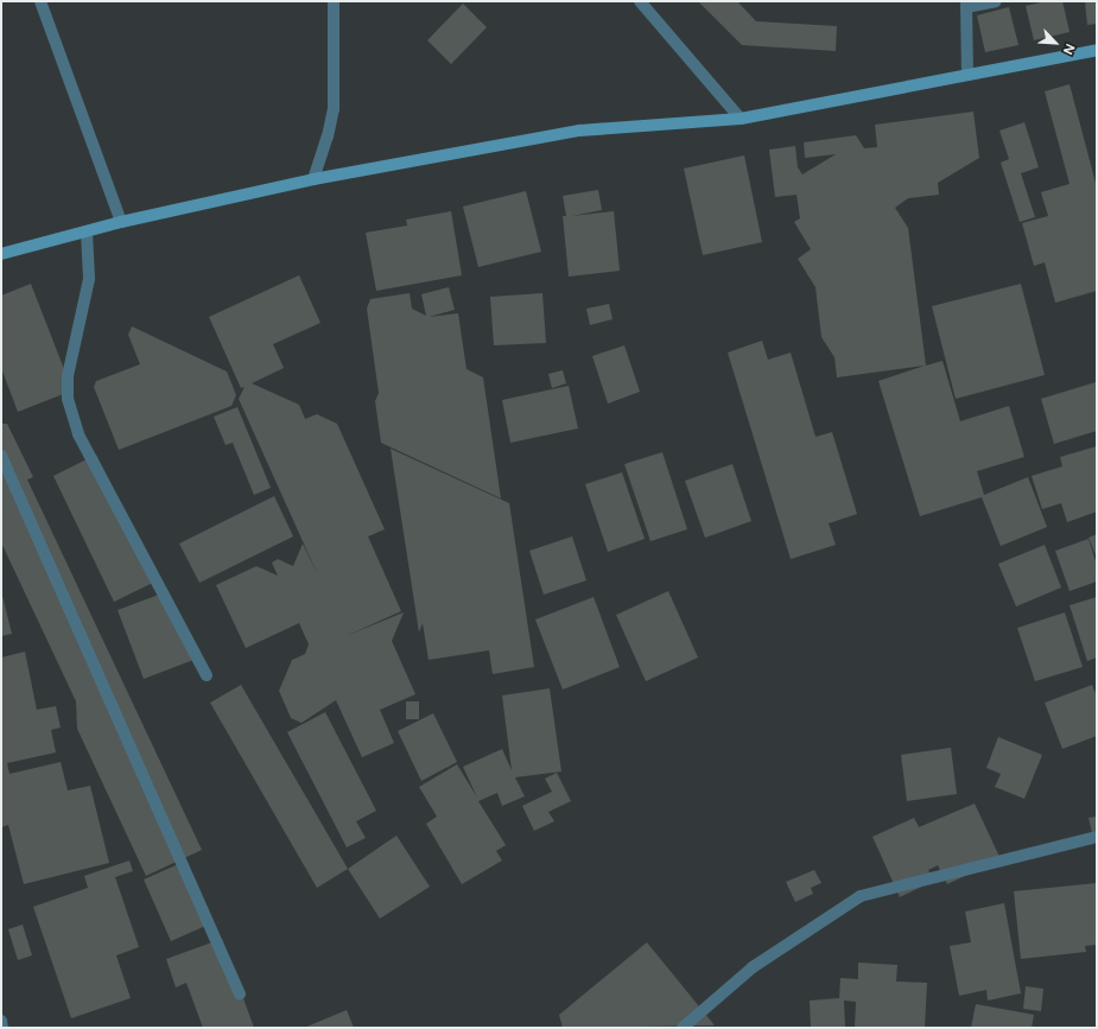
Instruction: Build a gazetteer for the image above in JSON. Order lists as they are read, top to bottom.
{
  "north": "bottom right"
}
